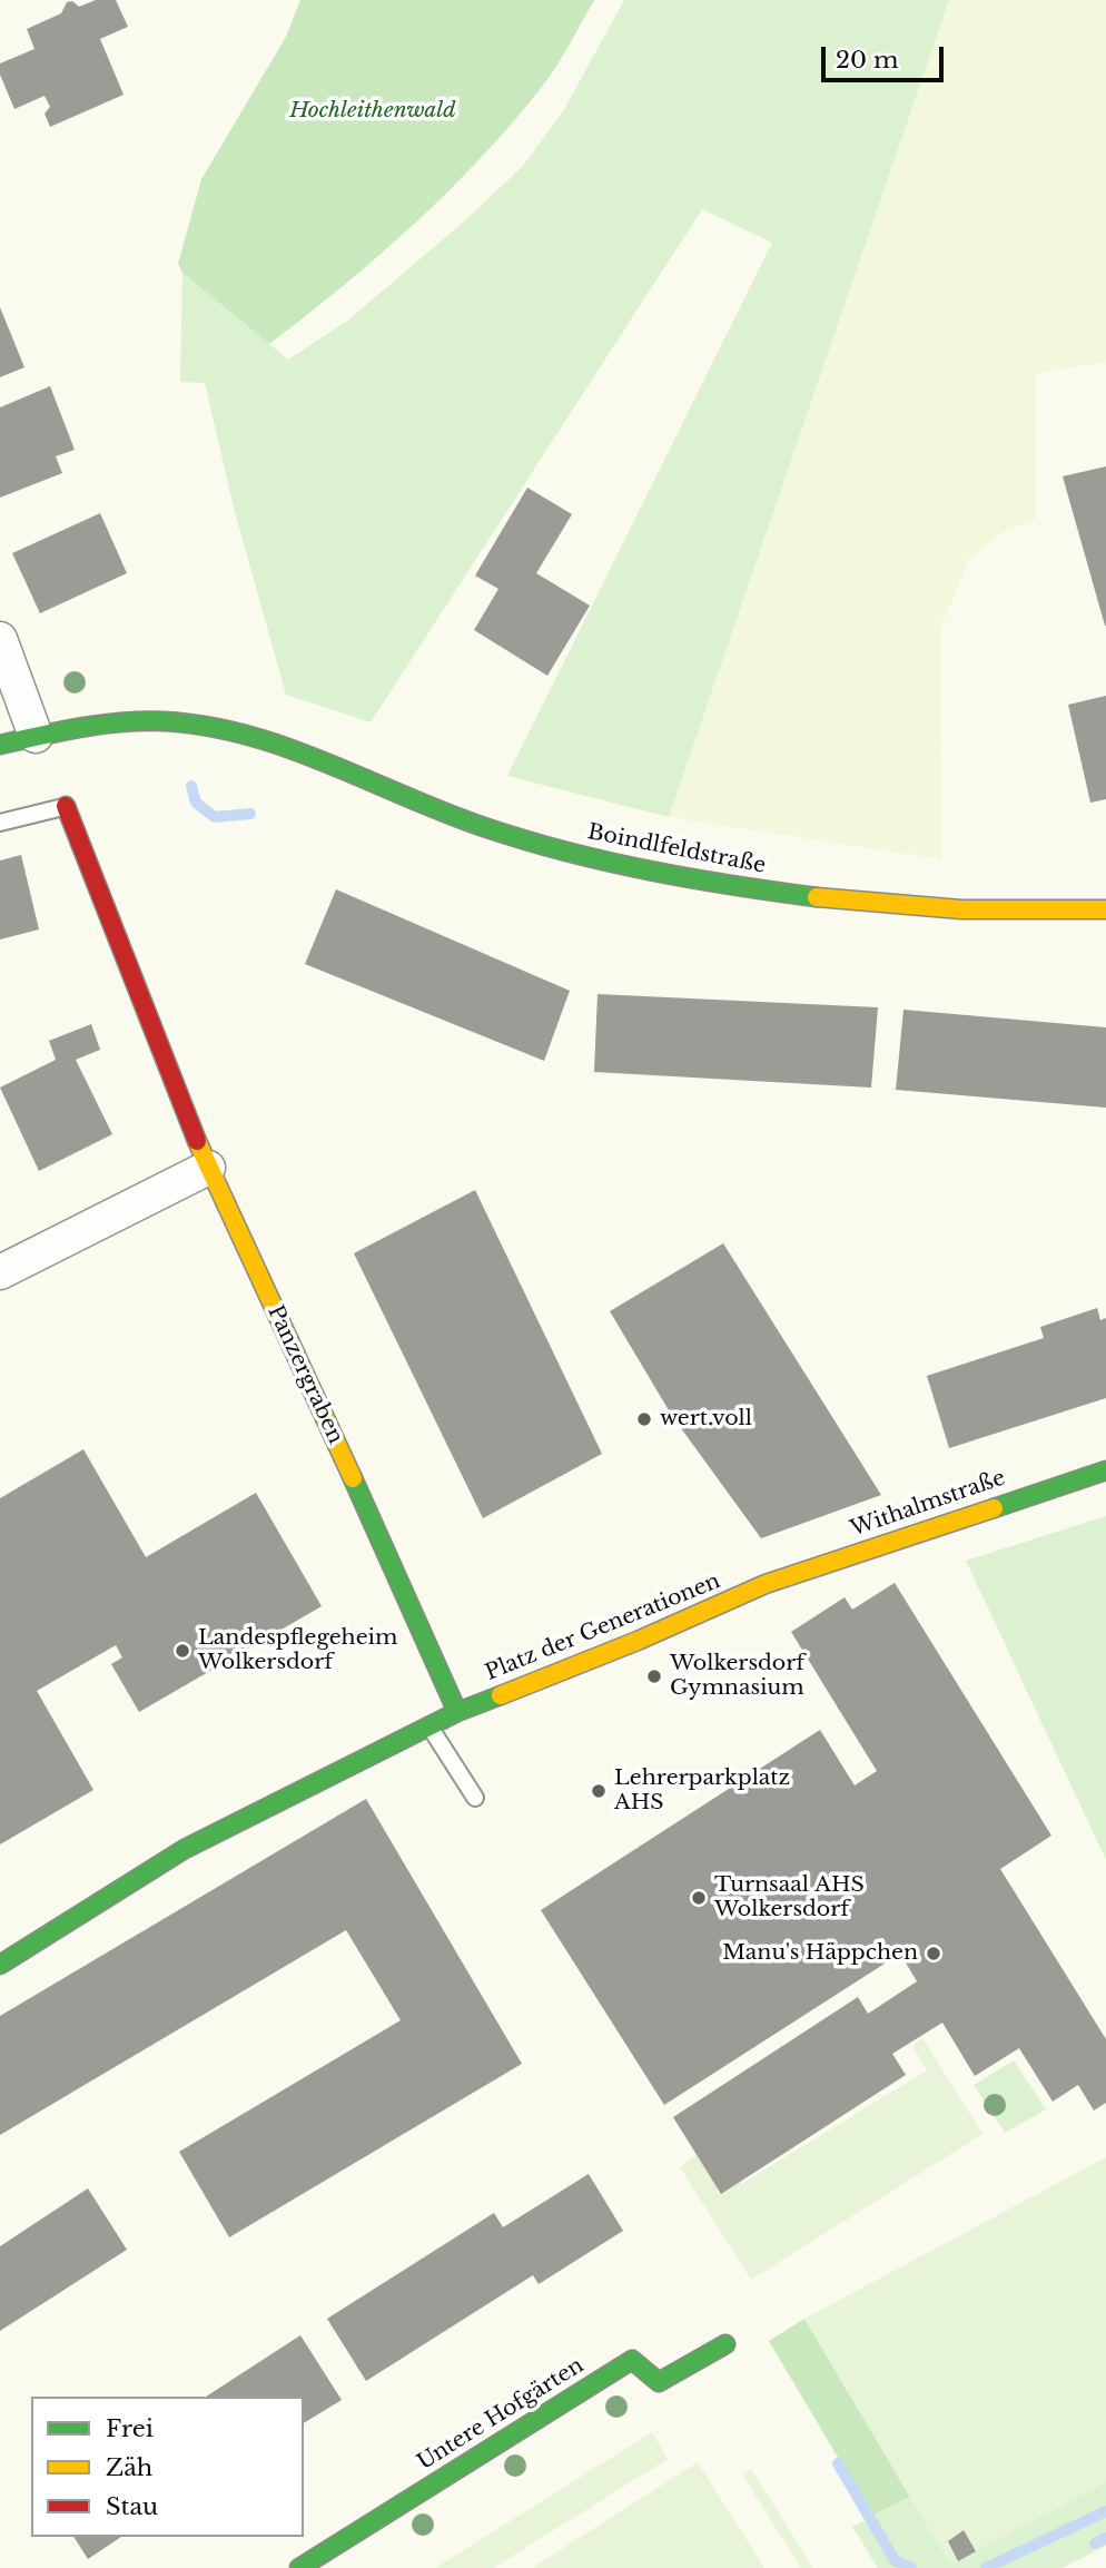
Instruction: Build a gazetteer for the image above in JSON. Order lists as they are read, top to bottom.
{
  "streets": {
    "street": [
      "Boindlfeldstraße",
      "Panzergraben",
      "Withalmstraße",
      "Platz der Generationen",
      "Untere Hofgärten"
    ]
  },
  "crossings": [
    ["Panzergraben", "Platz der Generationen"],
    ["Withalmstraße", "Platz der Generationen"]
  ],
  "parks": ["Hochleithenwald"],
  "places": [
    "wert.voll",
    "Landespflegeheim Wolkersdorf",
    "Wolkersdorf Gymnasium",
    "Lehrerparkplatz AHS",
    "Turnsaal AHS Wolkersdorf",
    "Manu's Häppchen"
  ],
  "legend": ["Frei", "Zäh", "Stau"],
  "scale_bar": "20 m"
}
